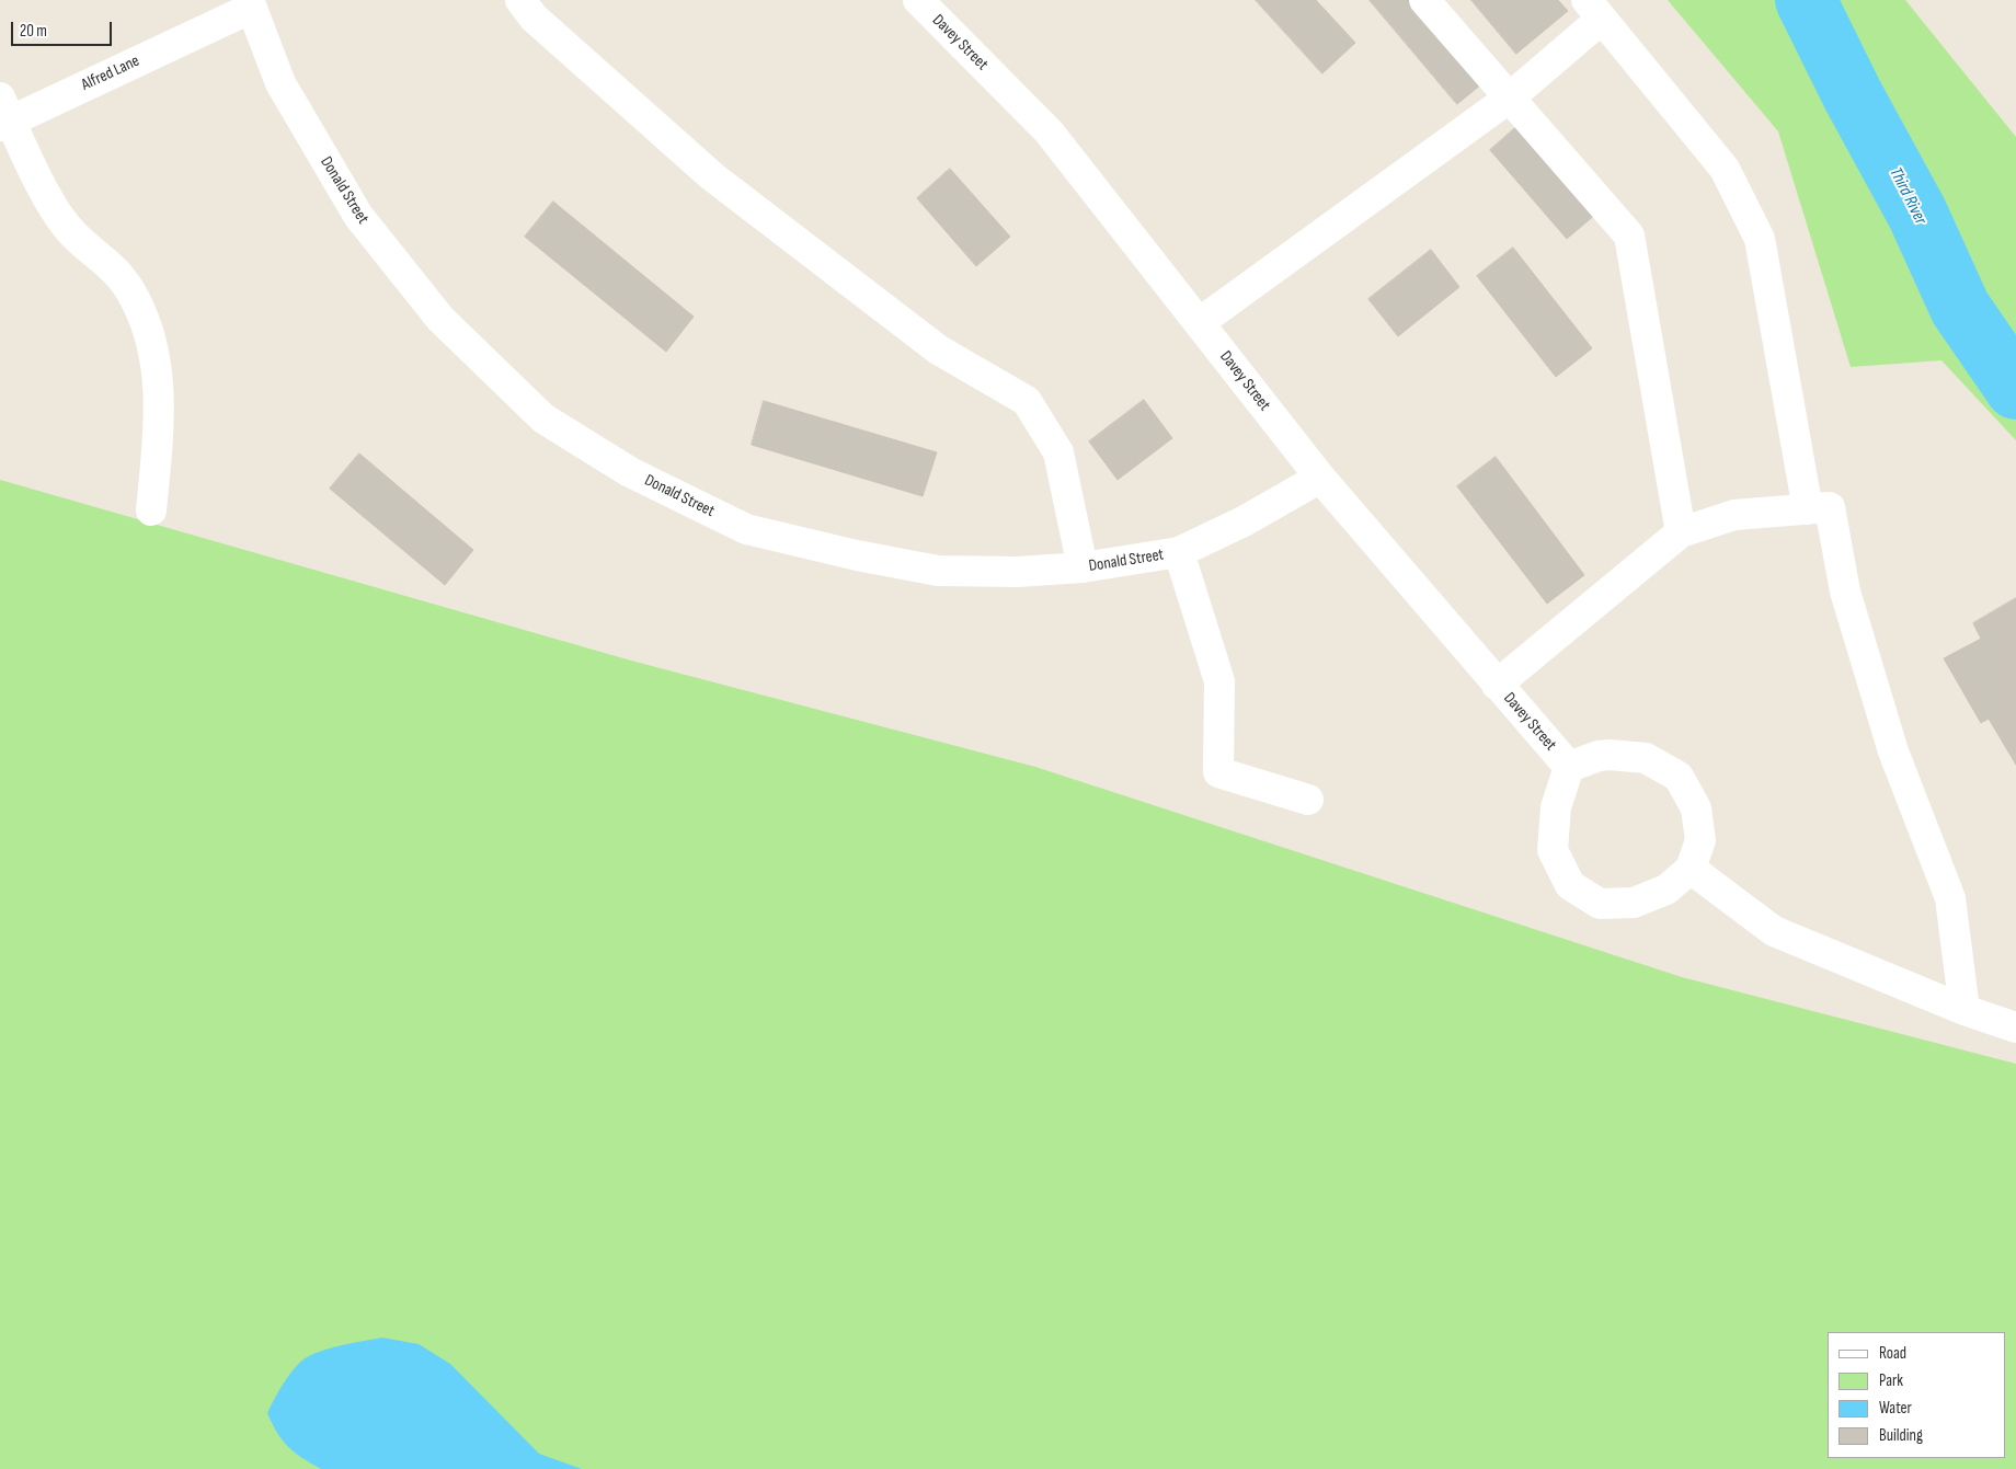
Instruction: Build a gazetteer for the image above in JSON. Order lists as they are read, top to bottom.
{
  "streets": {
    "street": ["Davey Street", "Alfred Lane", "Donald Street"]
  },
  "crossings": [
    ["Davey Street", "Donald Street"],
    ["Alfred Lane", "Donald Street"]
  ],
  "water": ["Third River"],
  "legend": [
    "Road",
    "Park",
    "Water",
    "Building"
  ],
  "scale_bar": "20 m"
}
